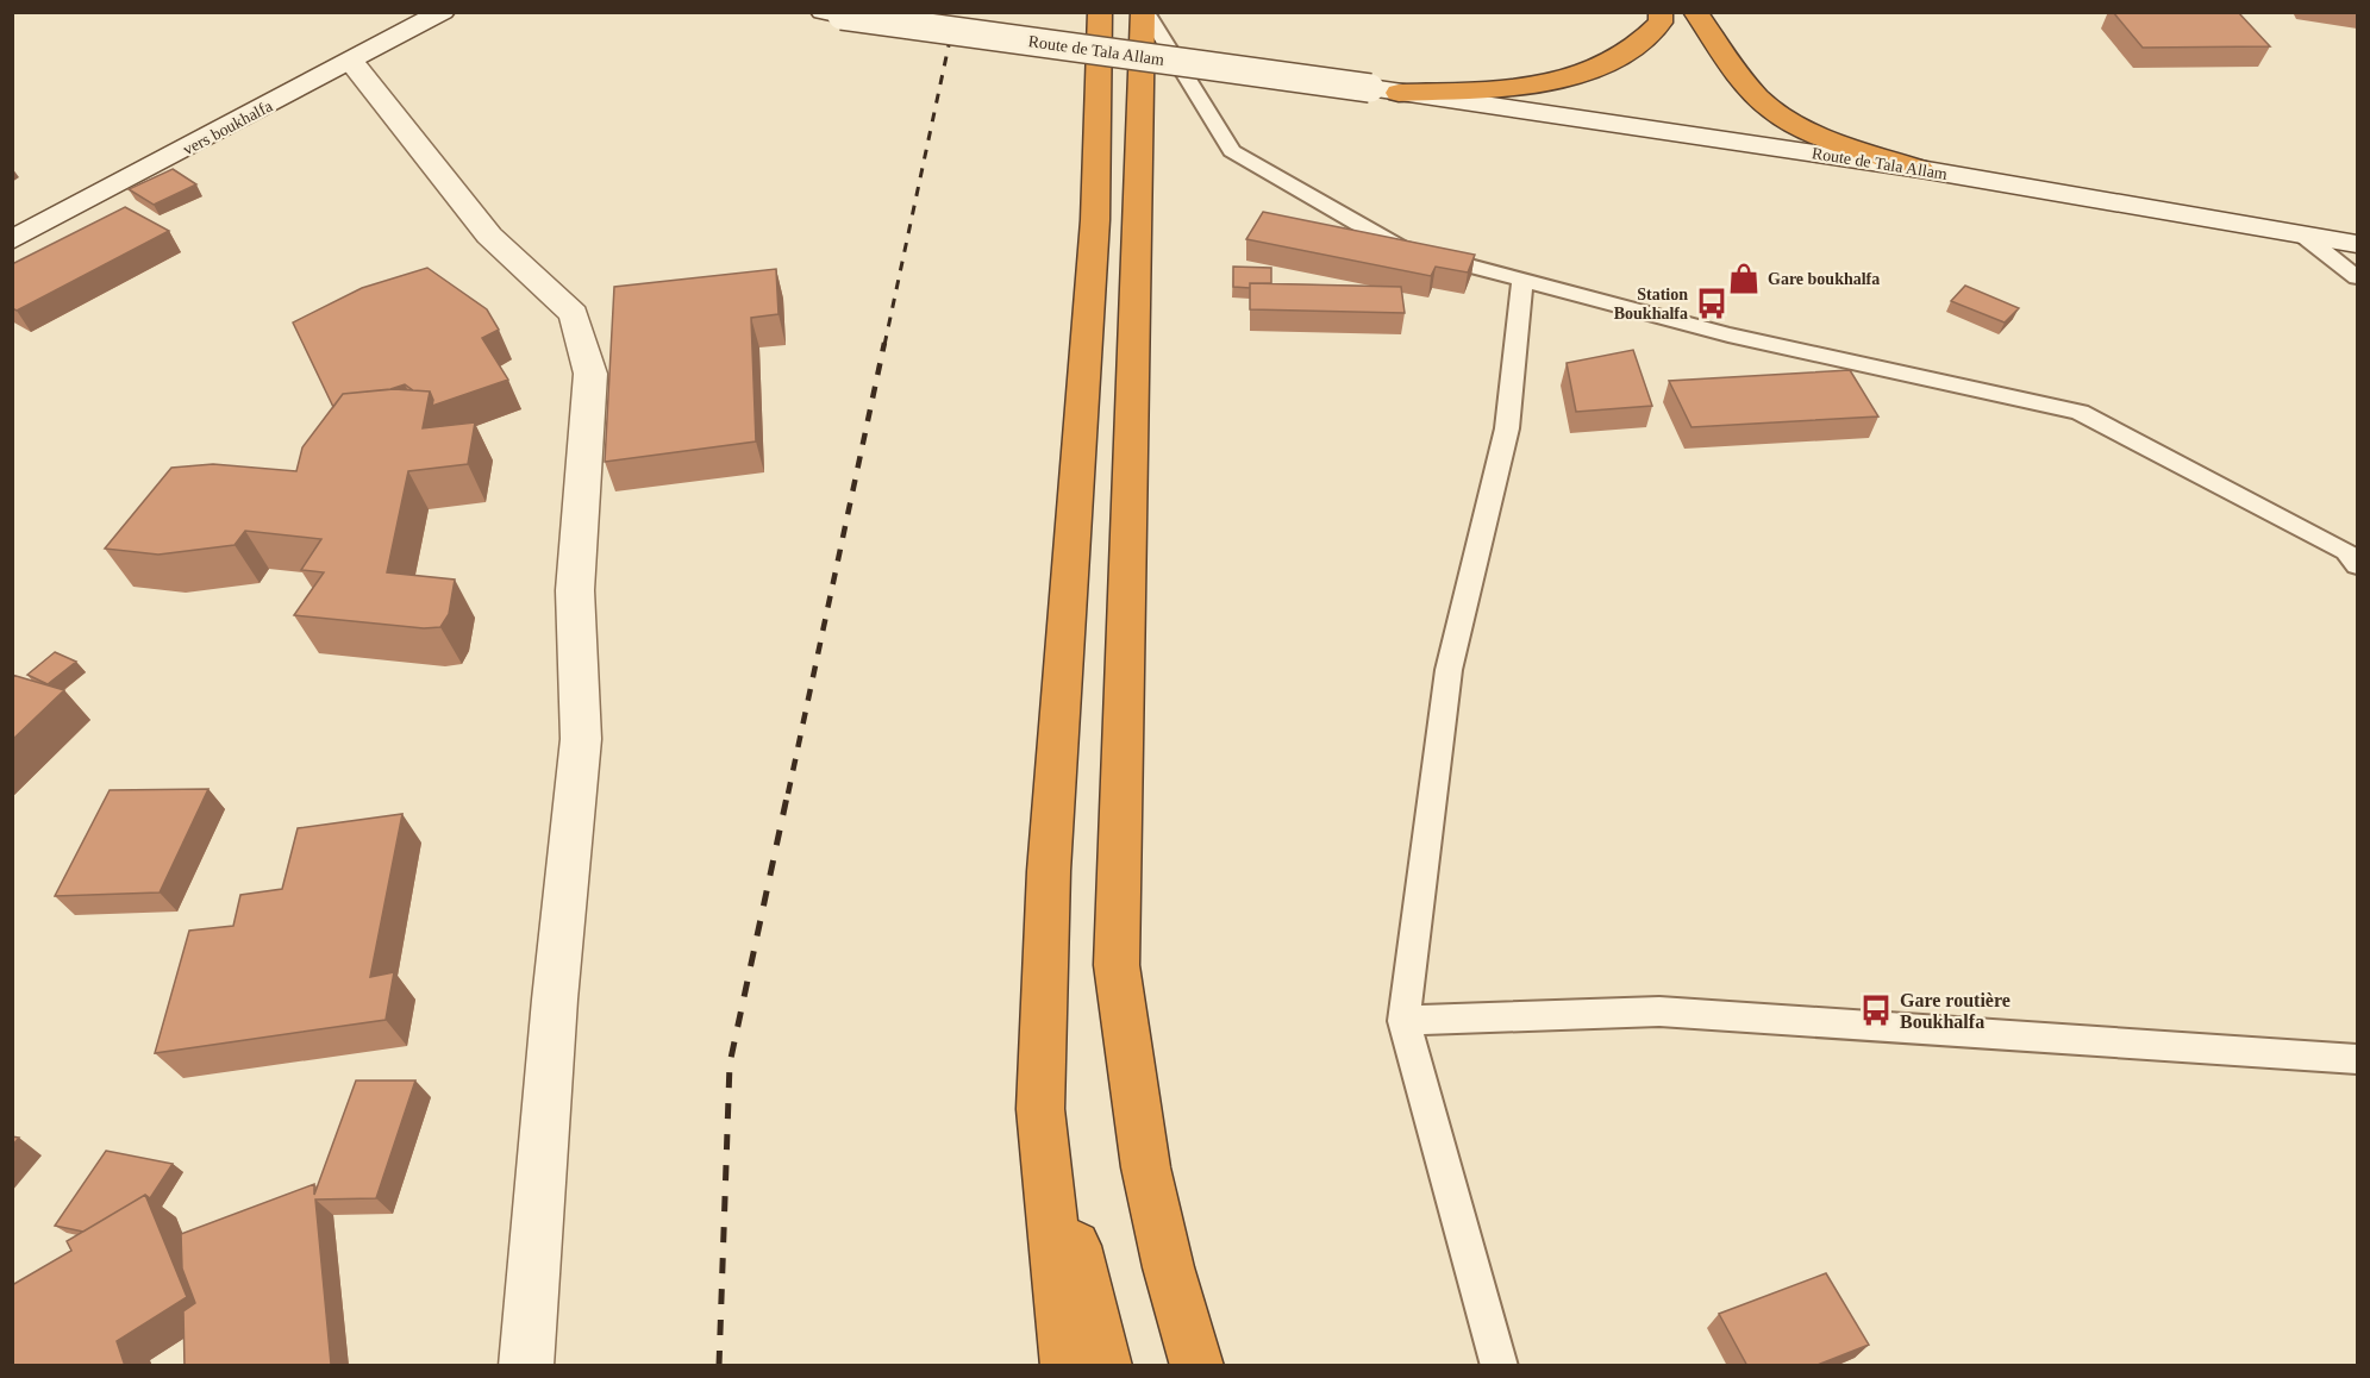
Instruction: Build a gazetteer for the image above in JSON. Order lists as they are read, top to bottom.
{
  "streets": {
    "street": ["Route de Tala Allam", "vers boukhalfa"]
  },
  "places": {
    "shop": ["Gare boukhalfa"],
    "bus stop": ["Station Boukhalfa", "Gare routière Boukhalfa"]
  }
}
